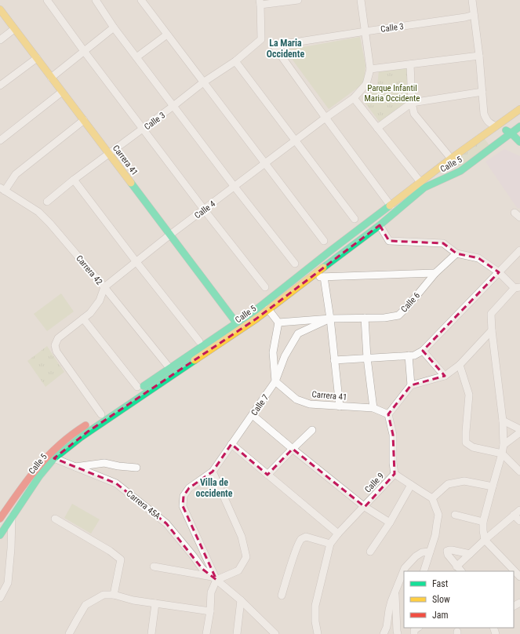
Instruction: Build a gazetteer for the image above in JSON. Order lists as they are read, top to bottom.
{
  "streets": {
    "main road": ["Carrera 41", "Calle 5"],
    "street": [
      "Calle 3",
      "Calle 4",
      "Carrera 42",
      "Calle 6",
      "Calle 7",
      "Calle 9",
      "Carrera 45A"
    ]
  },
  "crossings": [
    ["Calle 3", "Carrera 41"],
    ["Calle 3", "Calle 4"],
    ["Carrera 41", "Calle 5"],
    ["Carrera 41", "Calle 4"],
    ["Carrera 41", "Calle 7"],
    ["Carrera 41", "Calle 9"],
    ["Calle 5", "Carrera 45A"],
    ["Calle 4", "Carrera 42"],
    ["Calle 6", "Calle 7"],
    ["Calle 7", "Carrera 45A"]
  ],
  "districts": ["La Maria Occidente", "Villa de occidente"],
  "parks": ["Parque Infantil Maria Occidente"],
  "legend": ["Fast", "Slow", "Jam"]
}
